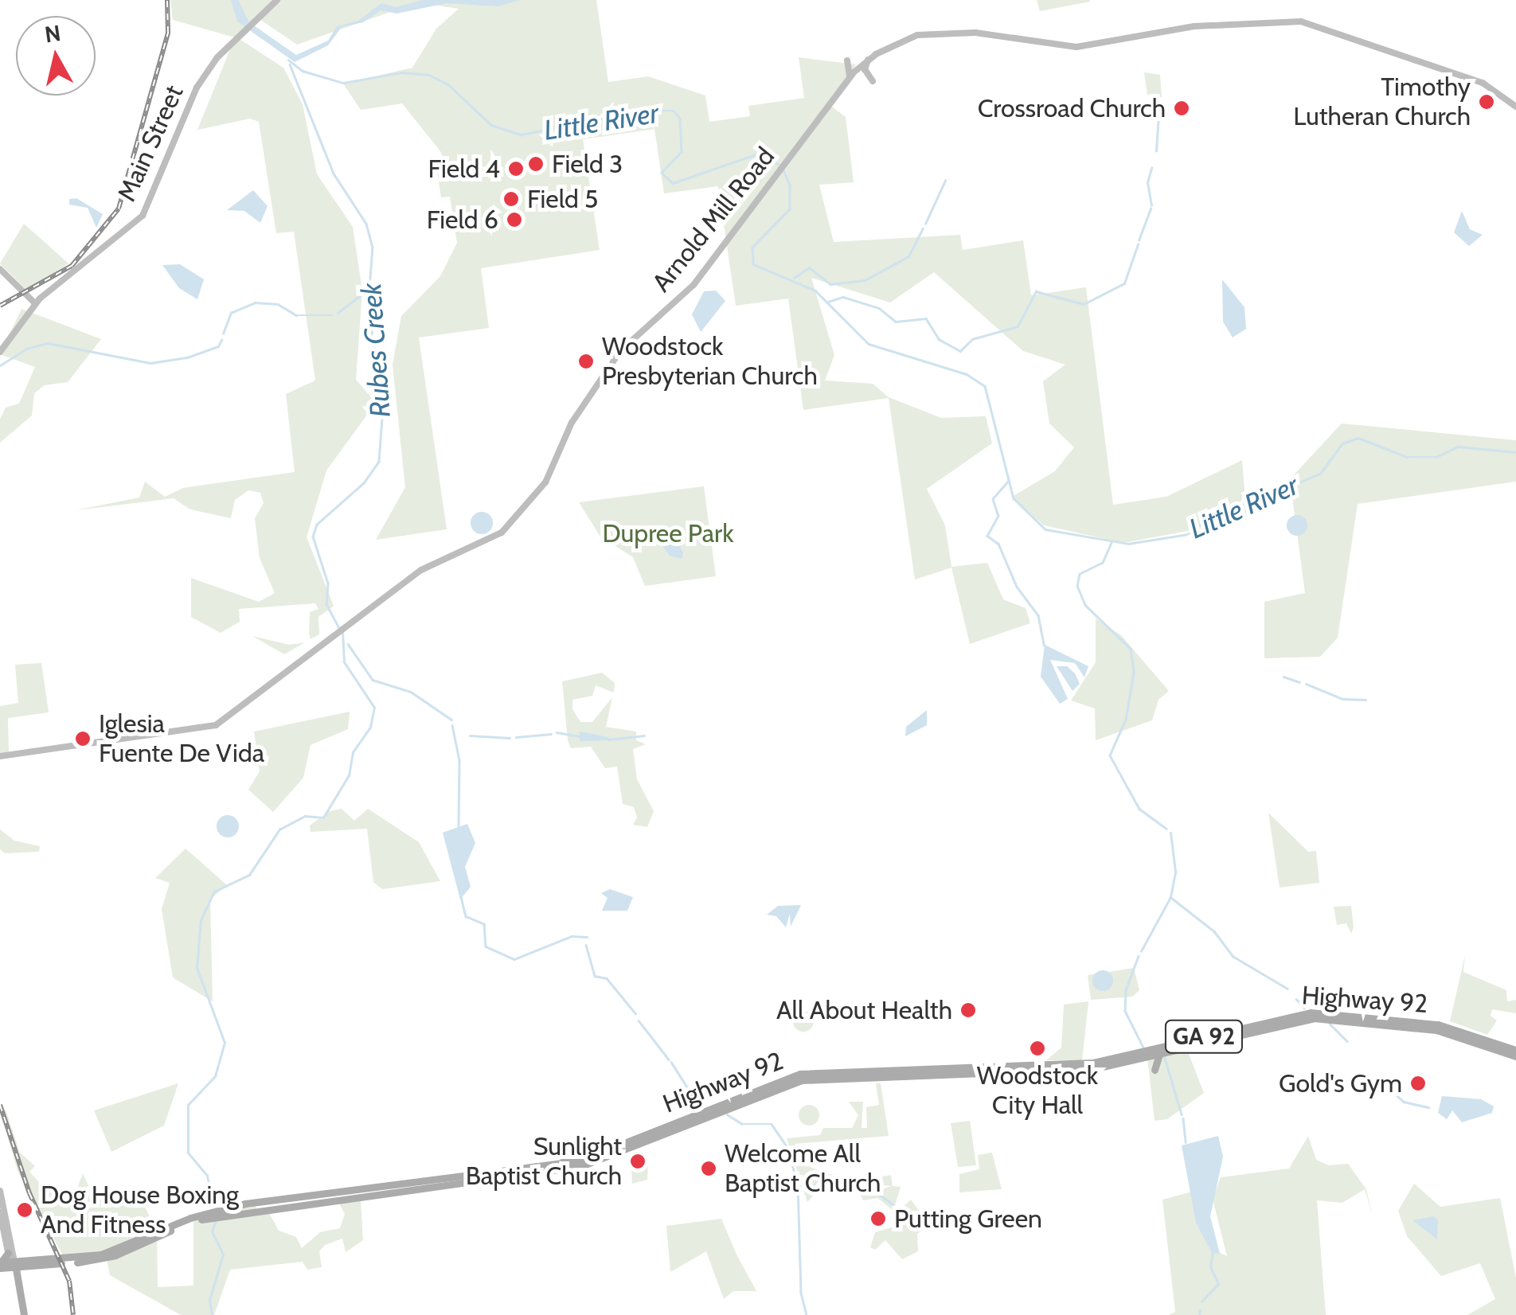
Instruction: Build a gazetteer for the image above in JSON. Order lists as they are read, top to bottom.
{
  "streets": {
    "main road": [
      "Main Street",
      "Arnold Mill Road",
      "Highway 92",
      "GA 92"
    ]
  },
  "water": ["Little River", "Rubes Creek"],
  "parks": ["Dupree Park"],
  "places": [
    "Timothy Lutheran Church",
    "Crossroad Church",
    "Field 3",
    "Field 4",
    "Field 5",
    "Field 6",
    "Woodstock Presbyterian Church",
    "Iglesia Fuente De Vida",
    "All About Health",
    "Woodstock City Hall",
    "Gold's Gym",
    "Sunlight Baptist Church",
    "Welcome All Baptist Church",
    "Dog House Boxing And Fitness",
    "Putting Green"
  ],
  "north": "top"
}
